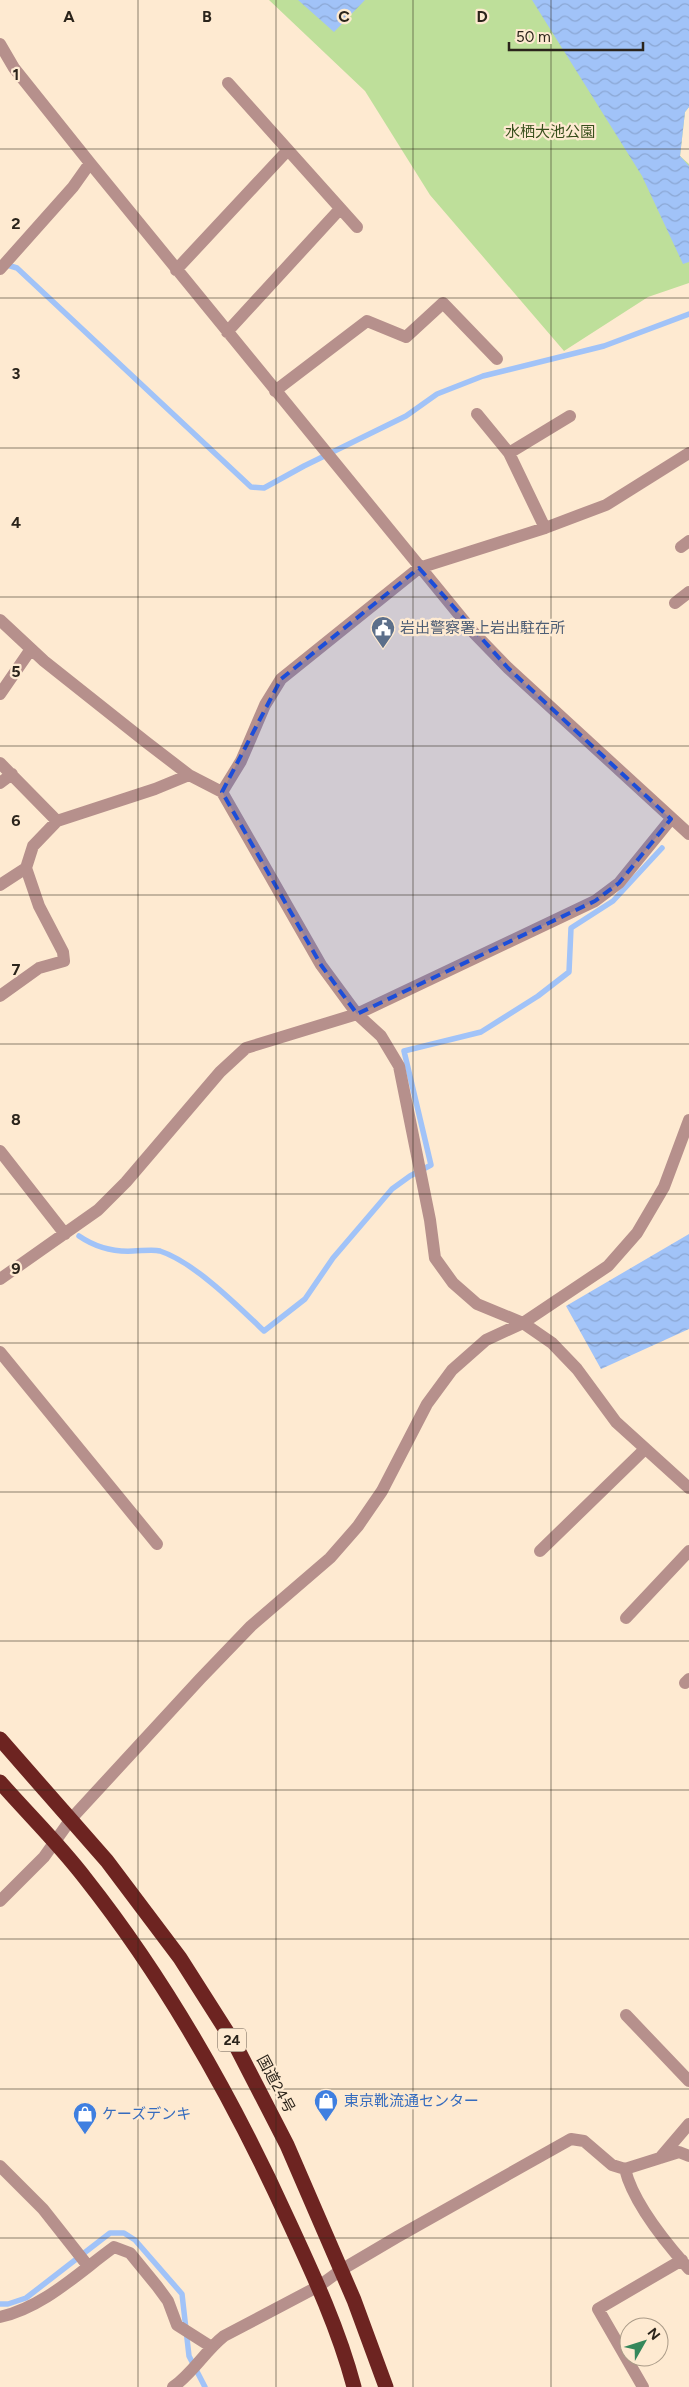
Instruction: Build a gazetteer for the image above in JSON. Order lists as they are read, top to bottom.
{
  "streets": {
    "highway": ["24", "国道24号"]
  },
  "parks": ["水栖大池公園"],
  "places": {
    "public building": ["岩出警察署上岩出駐在所"],
    "shop": ["東京靴流通センター", "ケーズデンキ"]
  },
  "scale_bar": "50 m",
  "north": "top right",
  "grid": {
    "columns": [
      "A",
      "B",
      "C",
      "D"
    ],
    "rows": [
      "1",
      "2",
      "3",
      "4",
      "5",
      "6",
      "7",
      "8",
      "9"
    ]
  }
}
